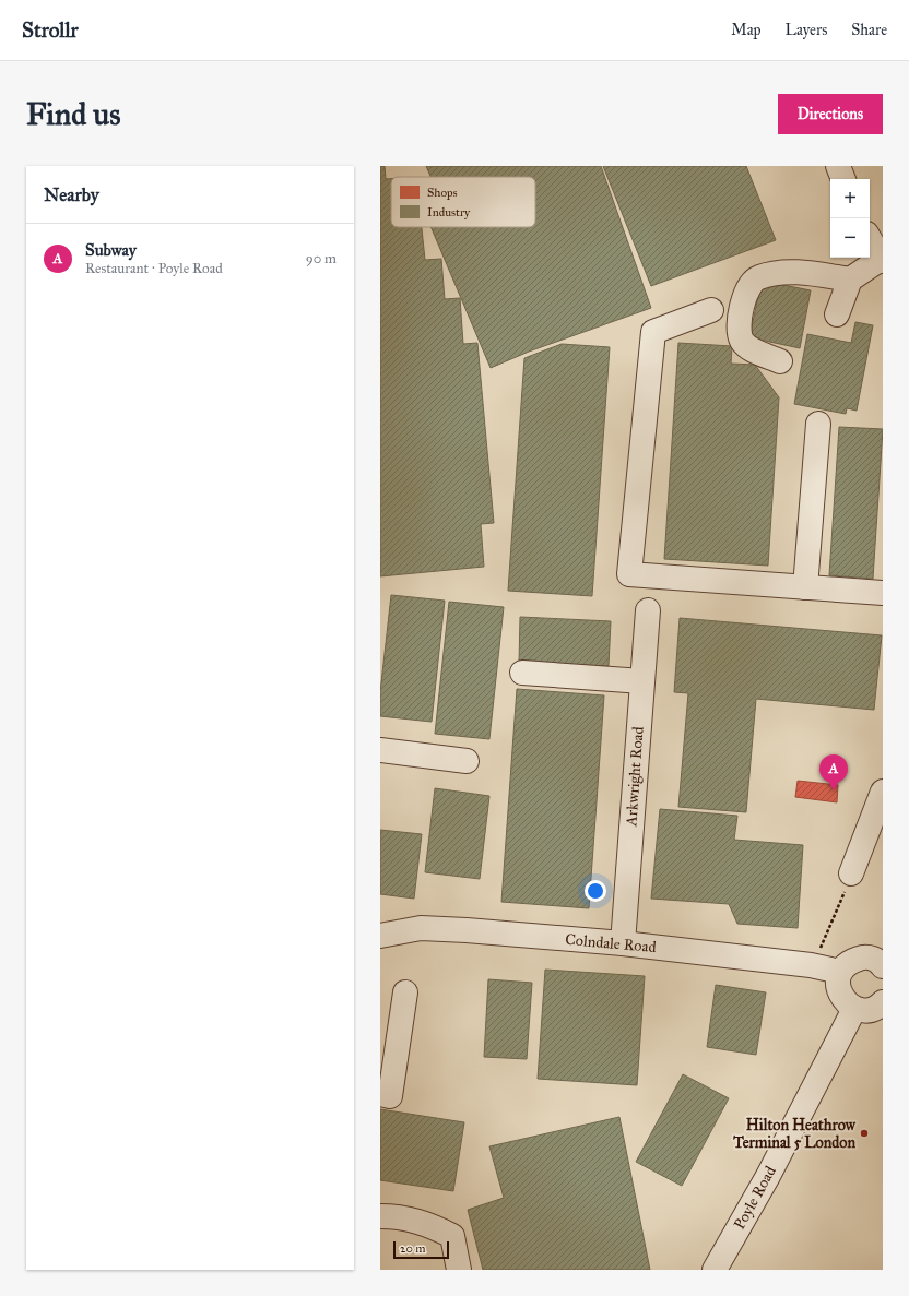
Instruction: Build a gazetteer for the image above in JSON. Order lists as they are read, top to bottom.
{
  "streets": {
    "street": ["Arkwright Road", "Colndale Road", "Poyle Road"]
  },
  "crossings": [
    ["Arkwright Road", "Colndale Road"]
  ],
  "places": ["Hilton Heathrow Terminal 5 London"],
  "legend": ["Shops", "Industry"],
  "scale_bar": "20 m",
  "page": {
    "header": "Strollr",
    "nav": ["Map", "Layers", "Share"],
    "buttons": "Directions",
    "title": "Find us",
    "heading": "Nearby",
    "map_buttons": ["+", "−"],
    "list": [
      {
        "mark": "A",
        "name": "Subway",
        "note": "Restaurant · Poyle Road",
        "value": "90 m"
      }
    ],
    "pins": "A",
    "scale": "20 m"
  }
}
